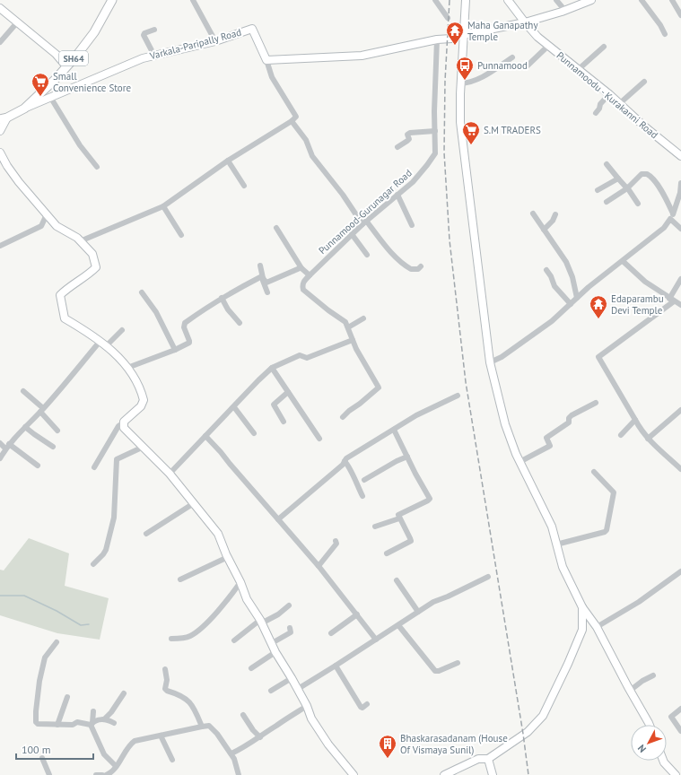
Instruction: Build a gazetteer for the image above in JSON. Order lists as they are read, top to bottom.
{
  "streets": {
    "main road": ["Varkala-Paripally Road", "SH64", "Punnamoodu - Kurakanni Road"],
    "street": ["Punnamood-Gurunagar Road"]
  },
  "crossings": [
    ["Varkala-Paripally Road", "SH64"]
  ],
  "places": {
    "temple": ["Maha Ganapathy Temple", "Edaparambu Devi Temple"],
    "bus stop": ["Punnamood"],
    "supermarket": ["Small Convenience Store", "S.M TRADERS"],
    "building": ["Bhaskarasadanam (House Of Vismaya Sunil)"]
  },
  "scale_bar": "100 m",
  "north": "bottom left"
}
